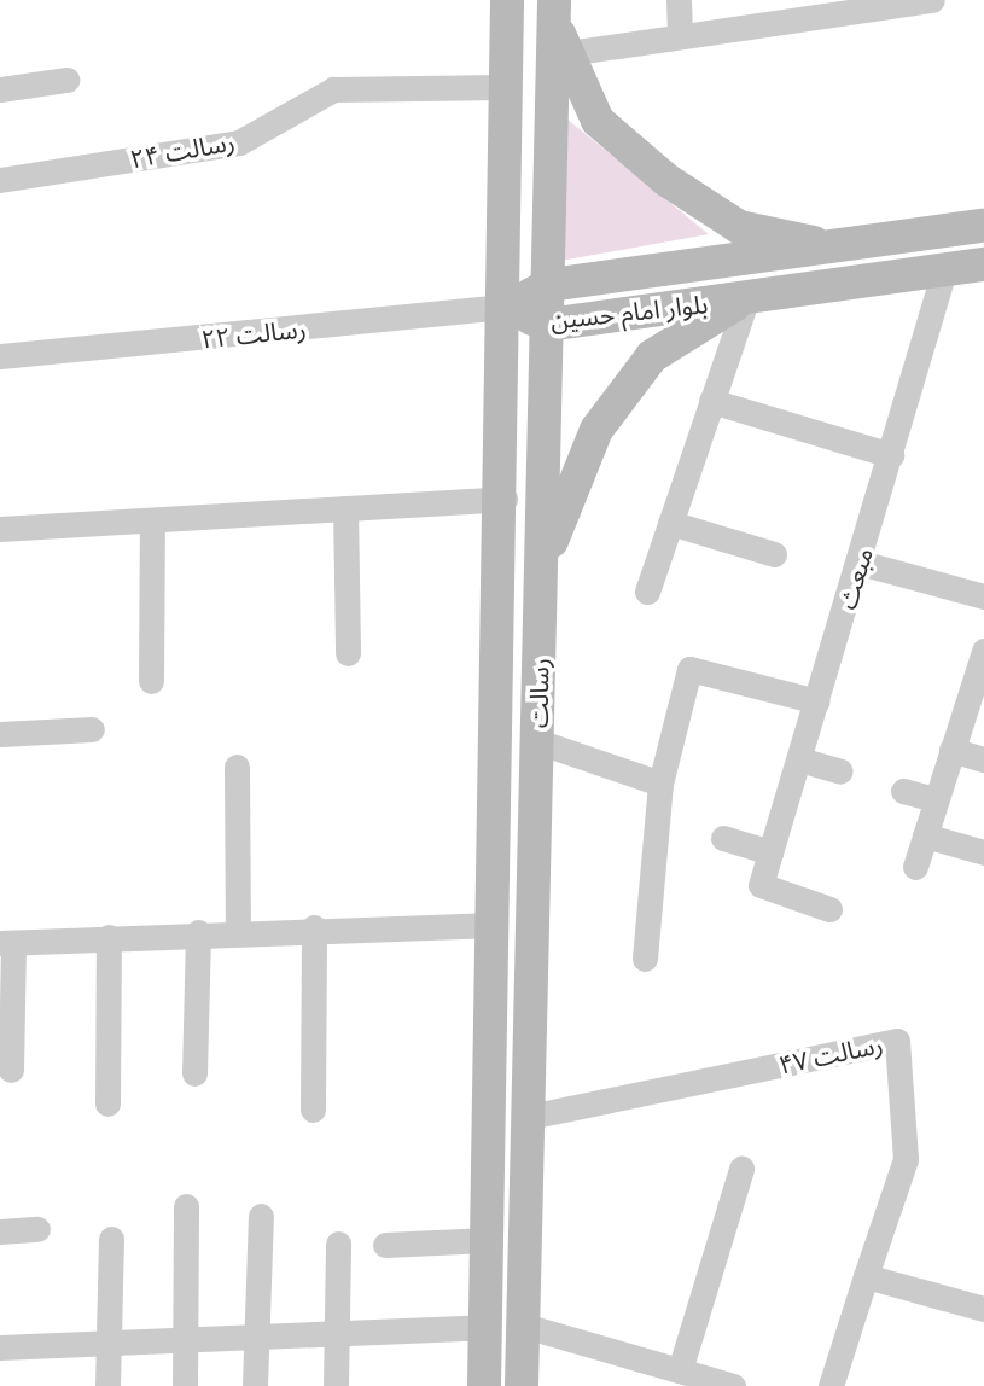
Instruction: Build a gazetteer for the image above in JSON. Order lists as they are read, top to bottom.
{
  "streets": {
    "main road": ["بلوار امام حسین", "رسالت"],
    "street": [
      "رسالت ۲۴",
      "رسالت ۲۲",
      "مبعث",
      "رسالت ۴۷"
    ]
  },
  "crossings": [
    ["رسالت ۲۴", "رسالت"],
    ["بلوار امام حسین", "رسالت ۲۲"],
    ["بلوار امام حسین", "مبعث"],
    ["بلوار امام حسین", "رسالت"],
    ["رسالت ۲۲", "رسالت"],
    ["رسالت", "رسالت ۴۷"]
  ]
}
